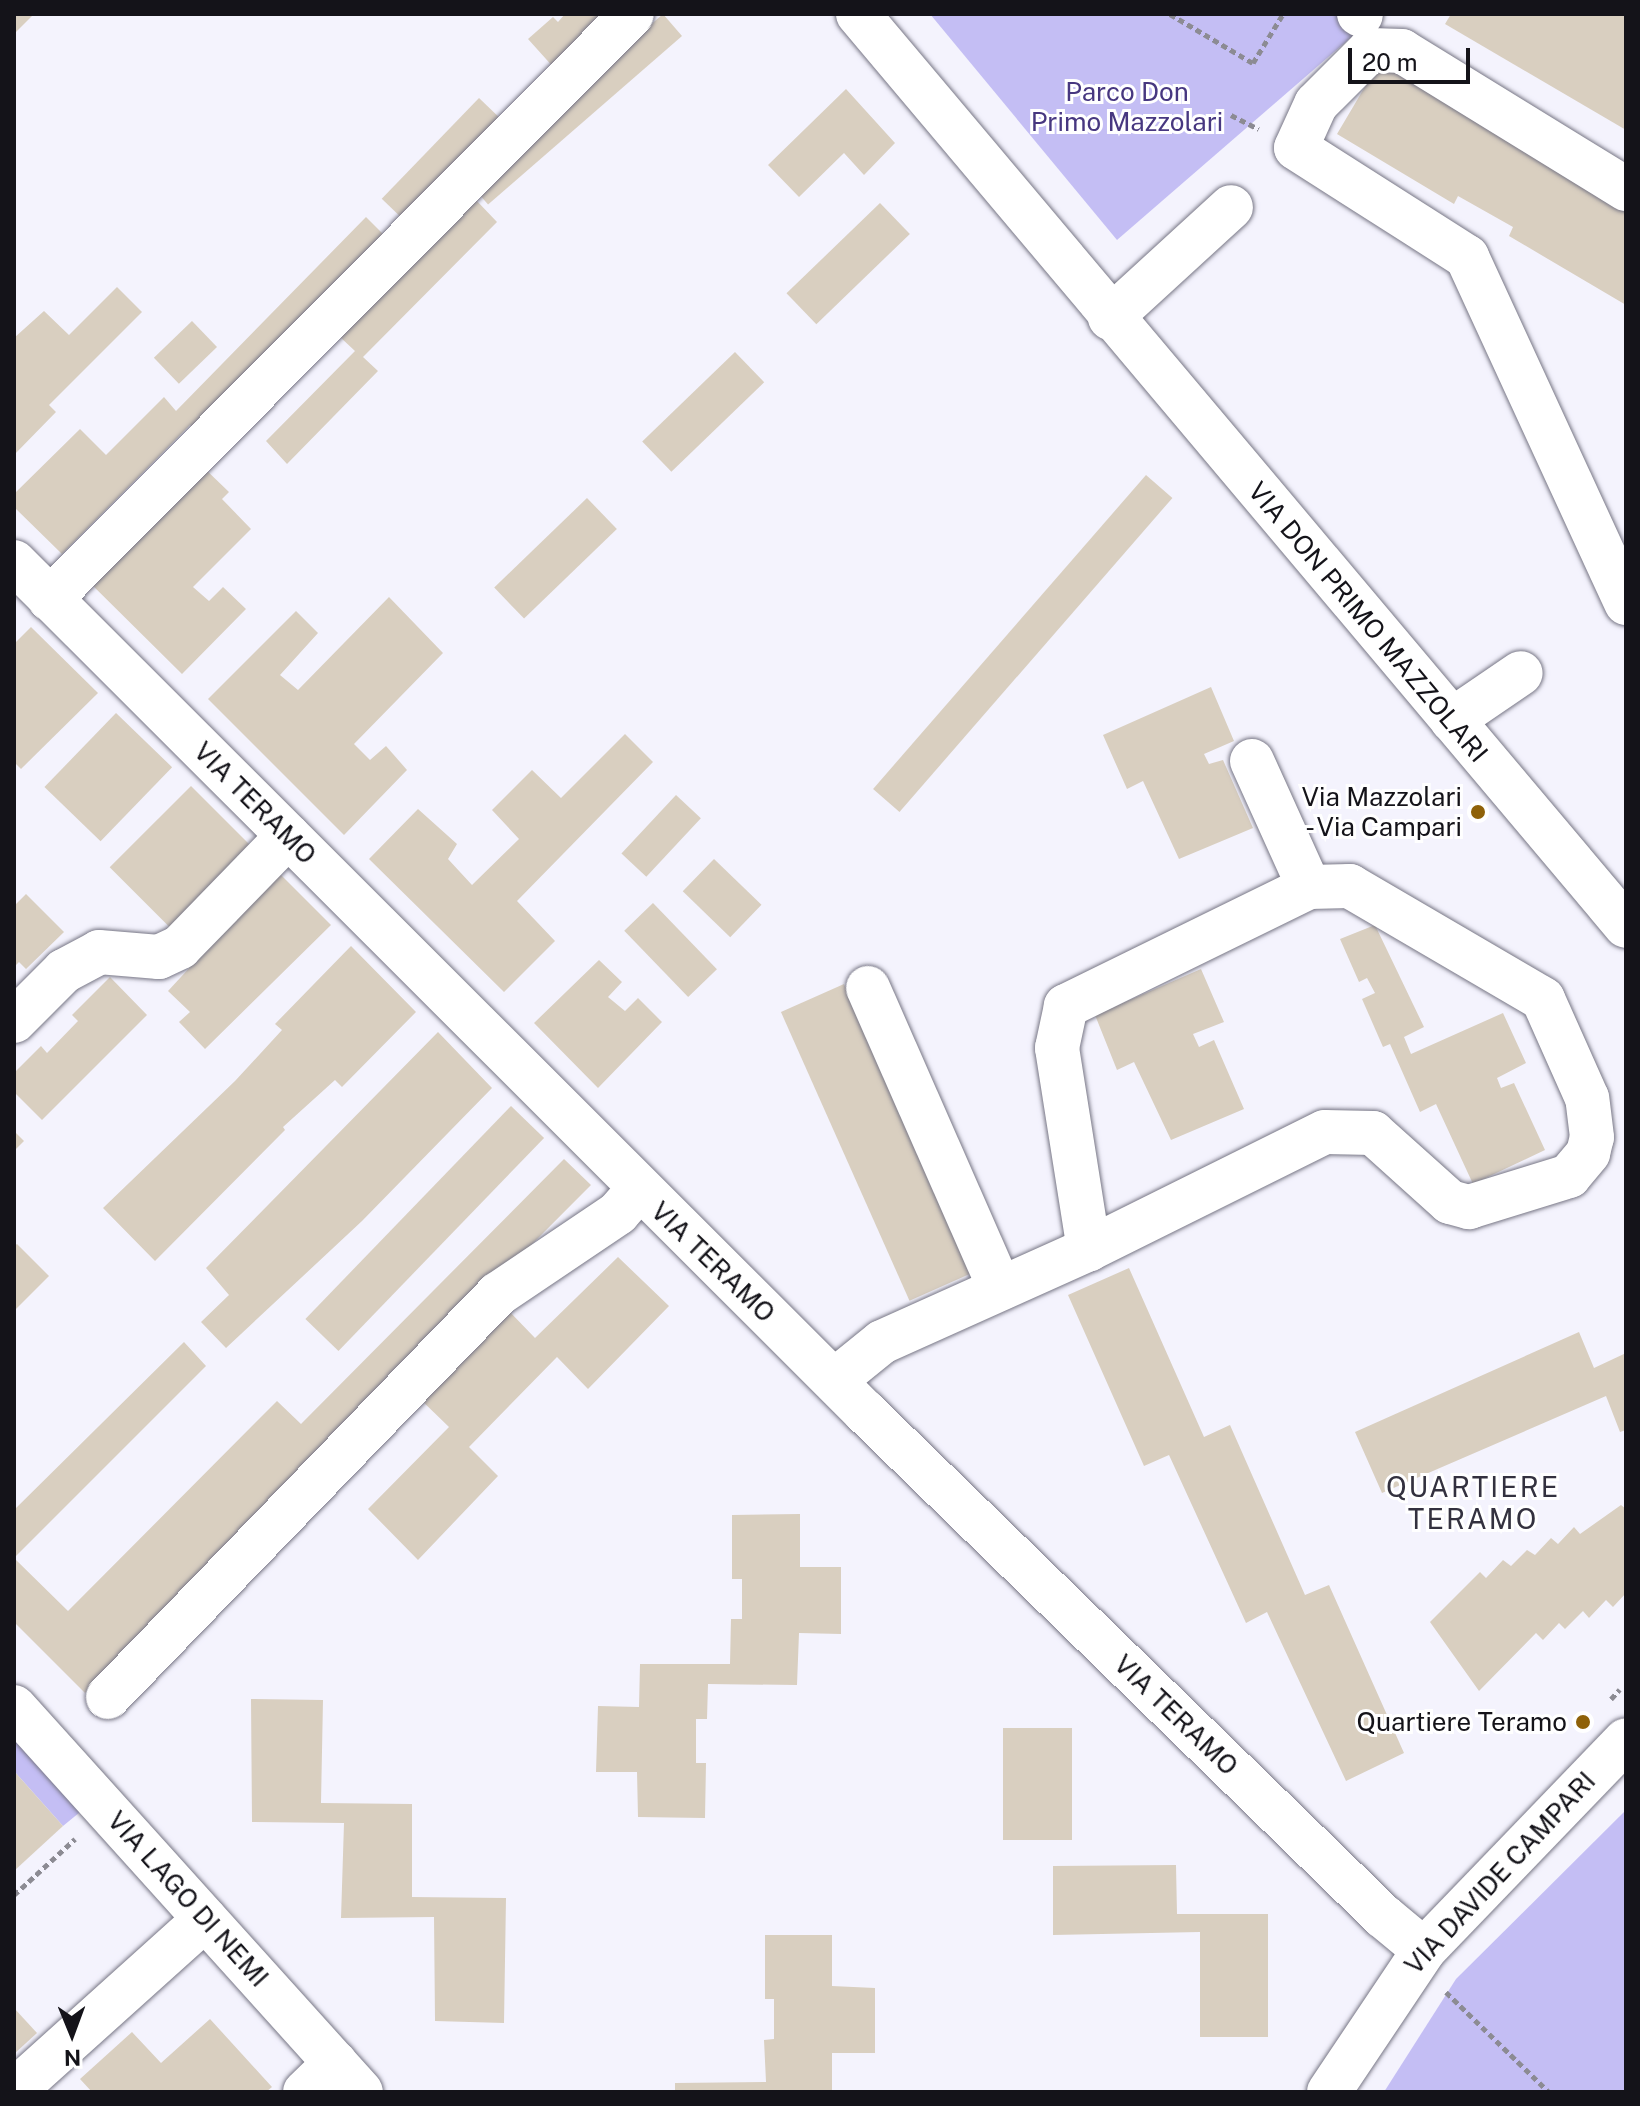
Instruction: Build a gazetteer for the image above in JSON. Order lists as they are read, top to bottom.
{
  "streets": {
    "street": [
      "VIA DON PRIMO MAZZOLARI",
      "VIA TERAMO",
      "VIA DAVIDE CAMPARI",
      "VIA LAGO DI NEMI"
    ]
  },
  "crossings": [
    ["VIA TERAMO", "VIA DAVIDE CAMPARI"]
  ],
  "districts": ["QUARTIERE TERAMO"],
  "parks": ["Parco Don Primo Mazzolari"],
  "places": ["Via Mazzolari - Via Campari", "Quartiere Teramo"],
  "scale_bar": "20 m",
  "north": "bottom"
}
